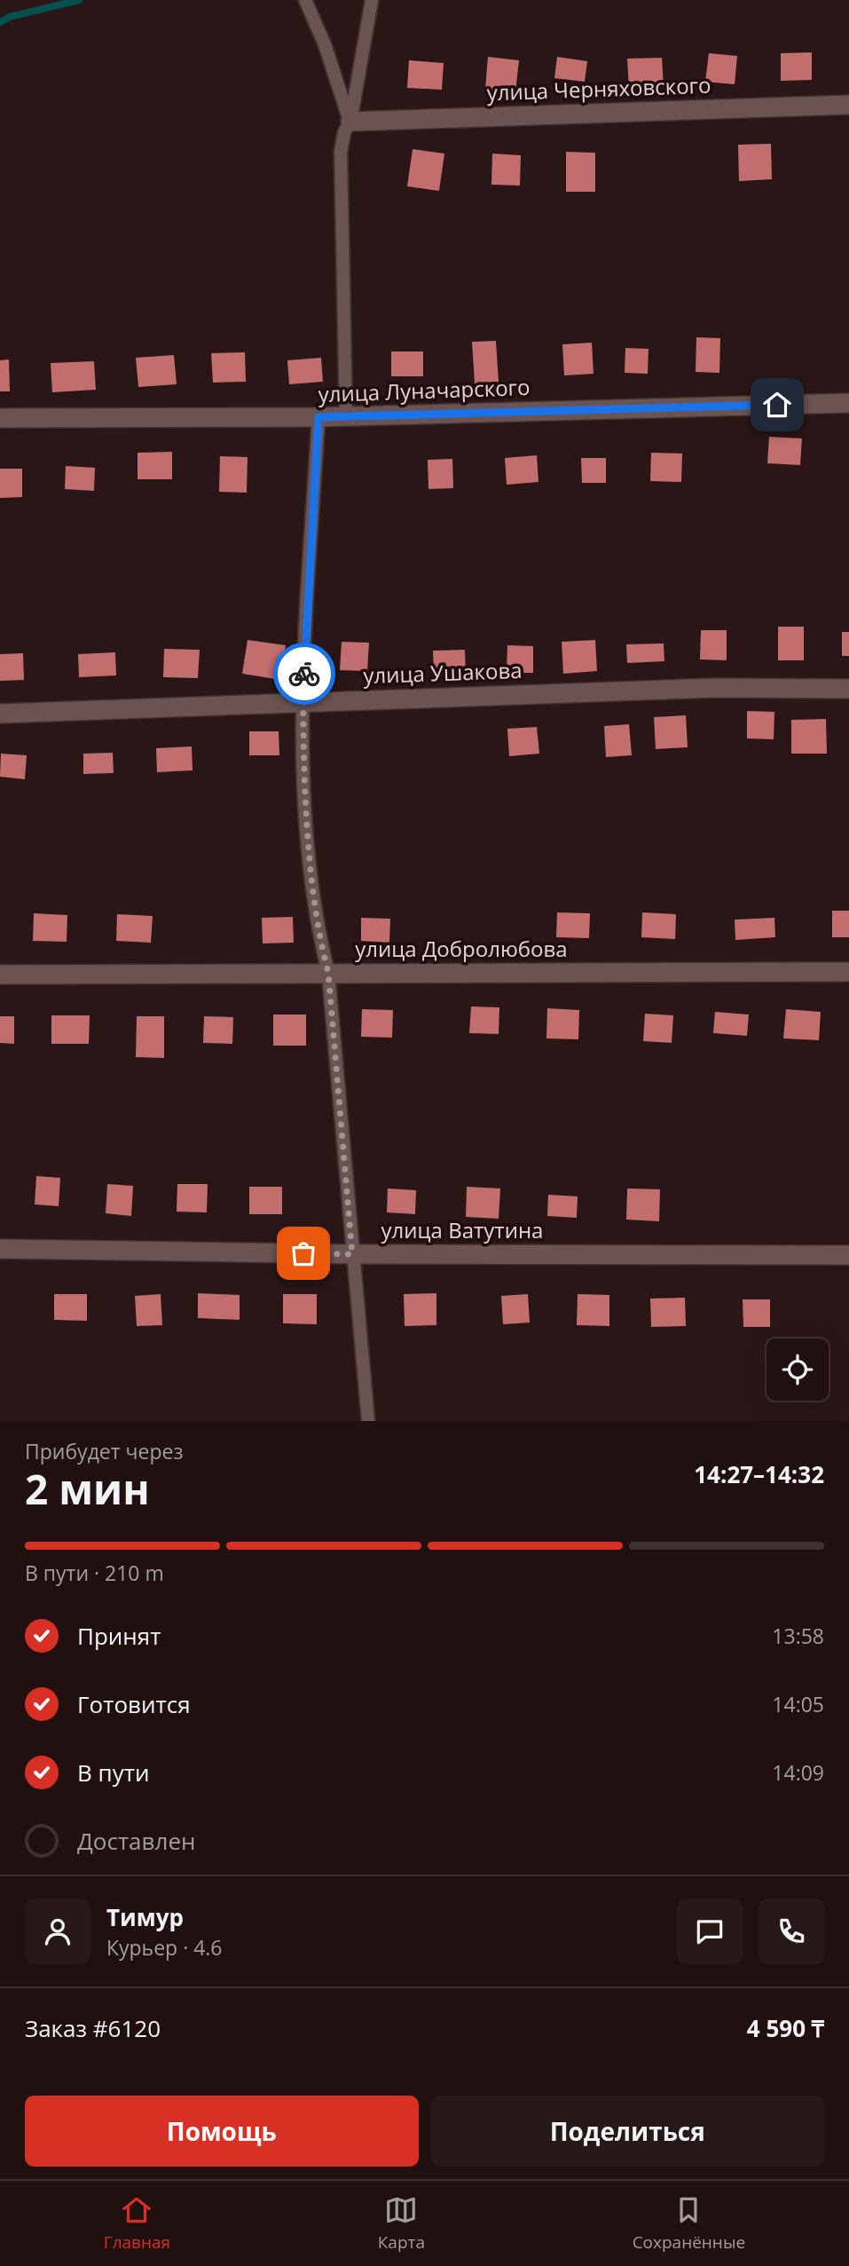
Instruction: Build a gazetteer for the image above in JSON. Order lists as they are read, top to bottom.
{
  "streets": {
    "street": [
      "улица Черняховского",
      "улица Луначарского",
      "улица Ушакова",
      "улица Добролюбова",
      "улица Ватутина"
    ]
  },
  "page": {
    "heading": ["2 мин", "Прибудет через", "14:27–14:32"],
    "panel": [
      "Тимур",
      "Курьер · 4.6",
      "Заказ #6120",
      "4 590 ₸"
    ],
    "bar": "В пути · 210 m",
    "list": [
      ["Принят", "13:58"],
      ["Готовится", "14:05"],
      ["В пути", "14:09"],
      "Доставлен"
    ],
    "buttons": ["Помощь", "Поделиться"],
    "tabs": ["Главная", "Карта", "Сохранённые"]
  }
}
